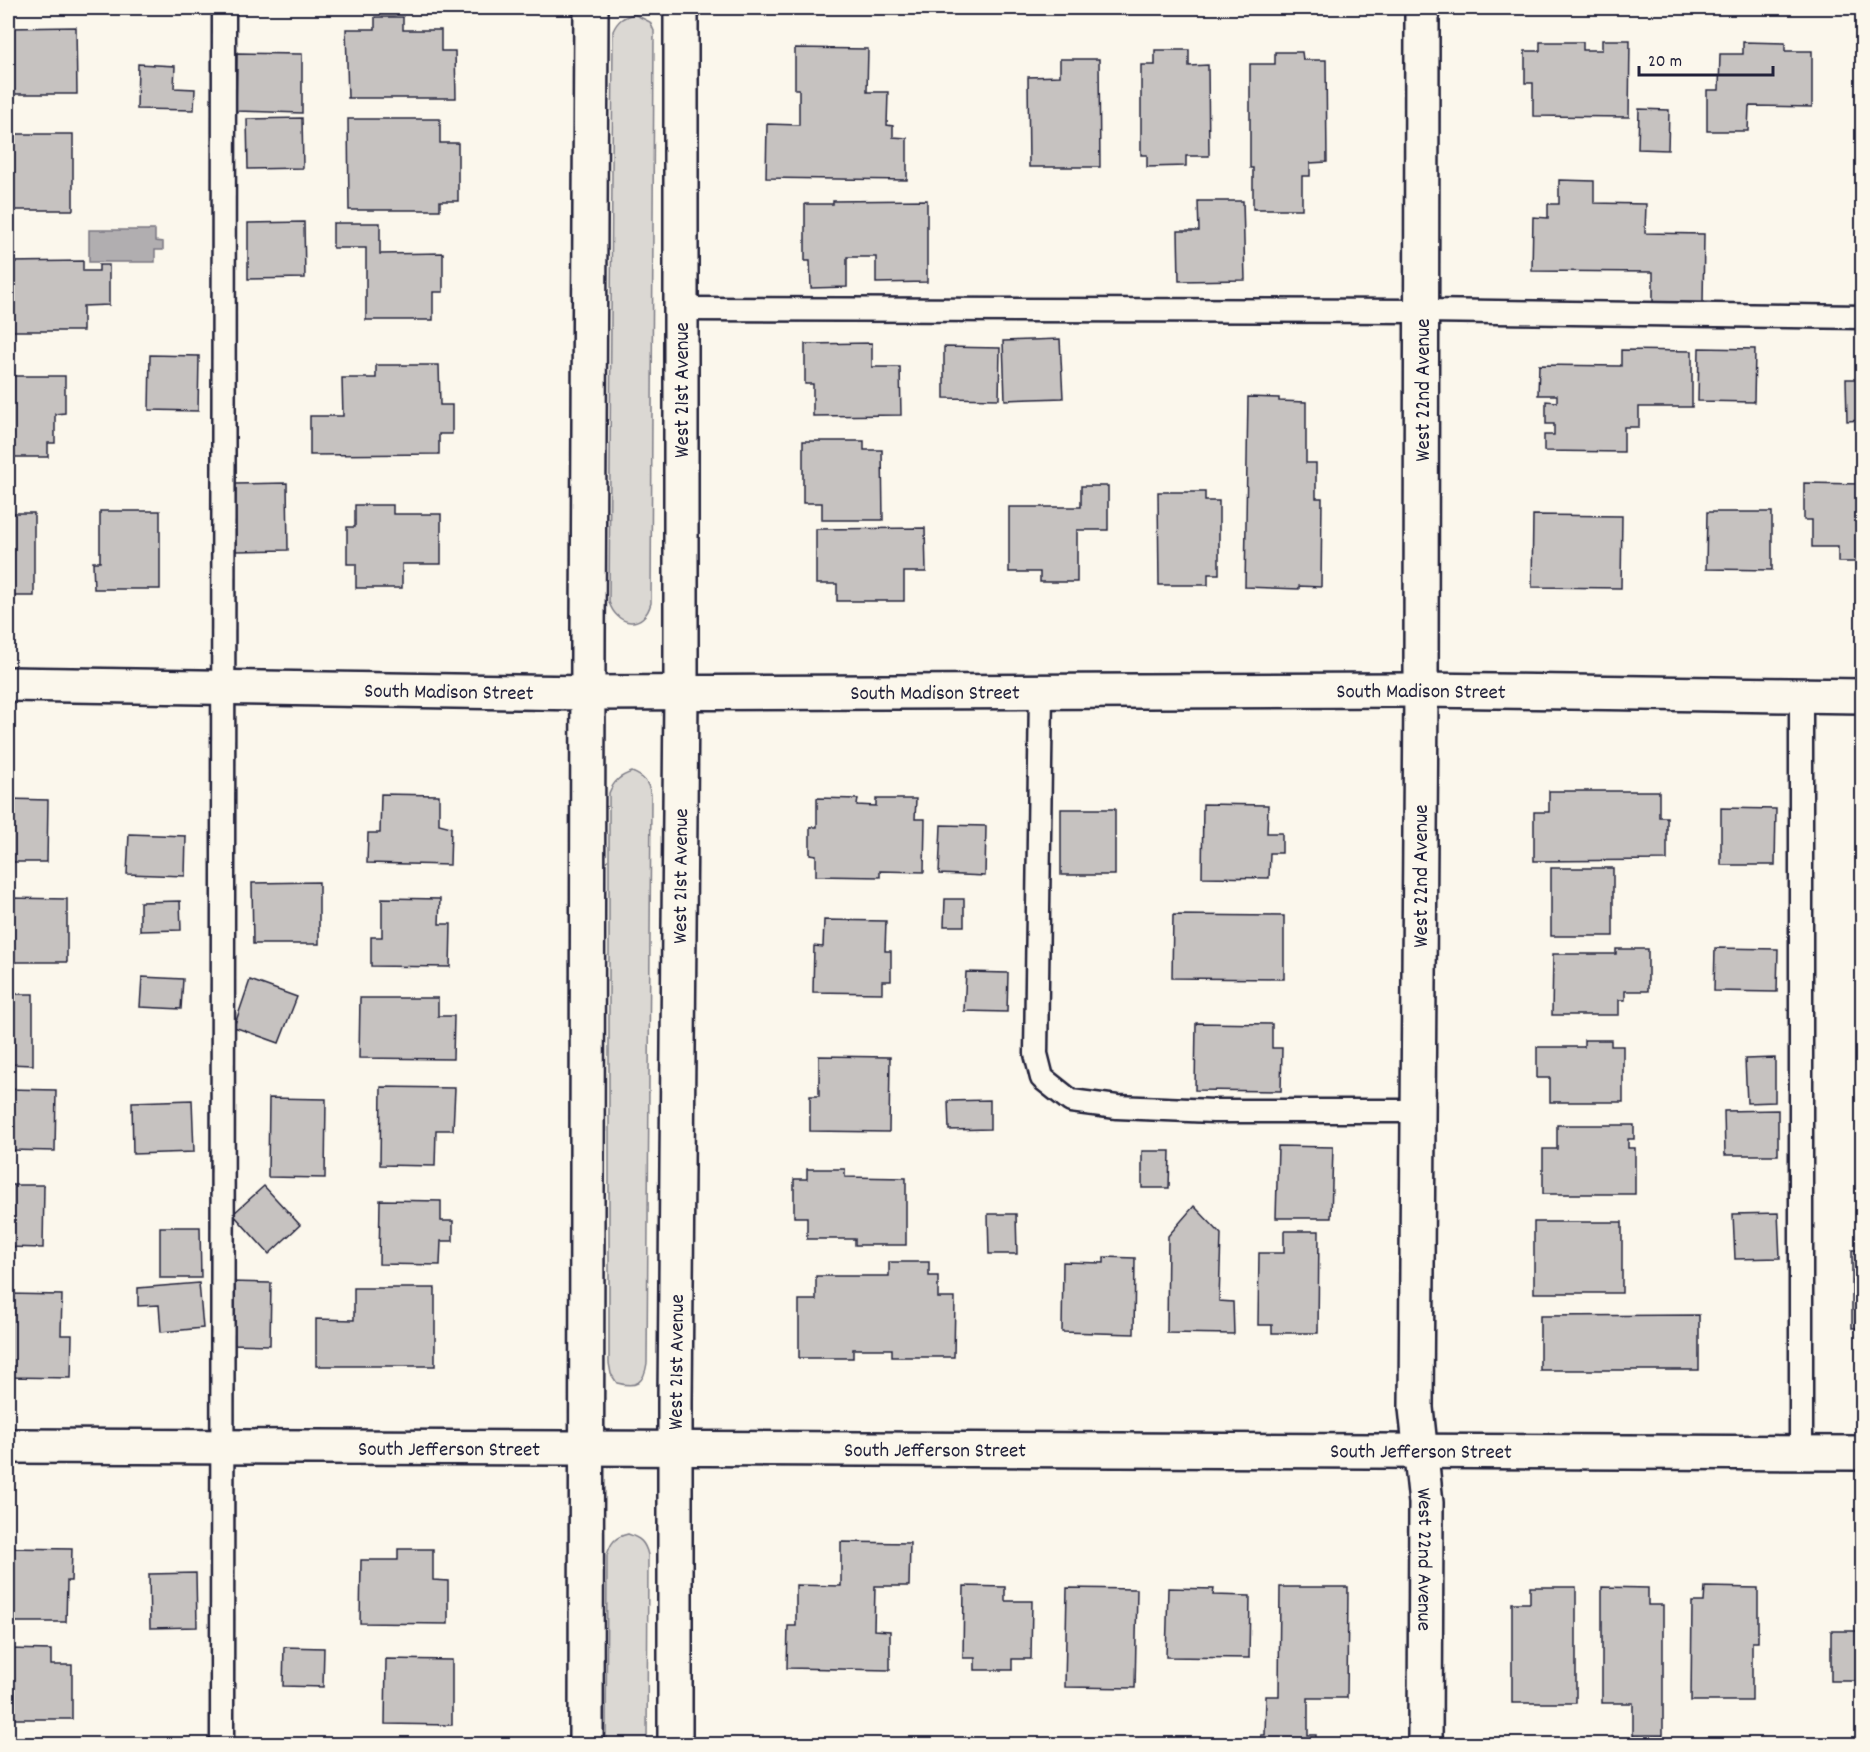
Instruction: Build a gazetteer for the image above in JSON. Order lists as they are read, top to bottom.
{
  "streets": {
    "street": [
      "West 21st Avenue",
      "West 22nd Avenue",
      "South Madison Street",
      "South Jefferson Street"
    ]
  },
  "crossings": [
    ["West 21st Avenue", "South Madison Street"],
    ["West 21st Avenue", "South Jefferson Street"],
    ["West 22nd Avenue", "South Madison Street"],
    ["West 22nd Avenue", "South Jefferson Street"]
  ],
  "scale_bar": "20 m"
}
